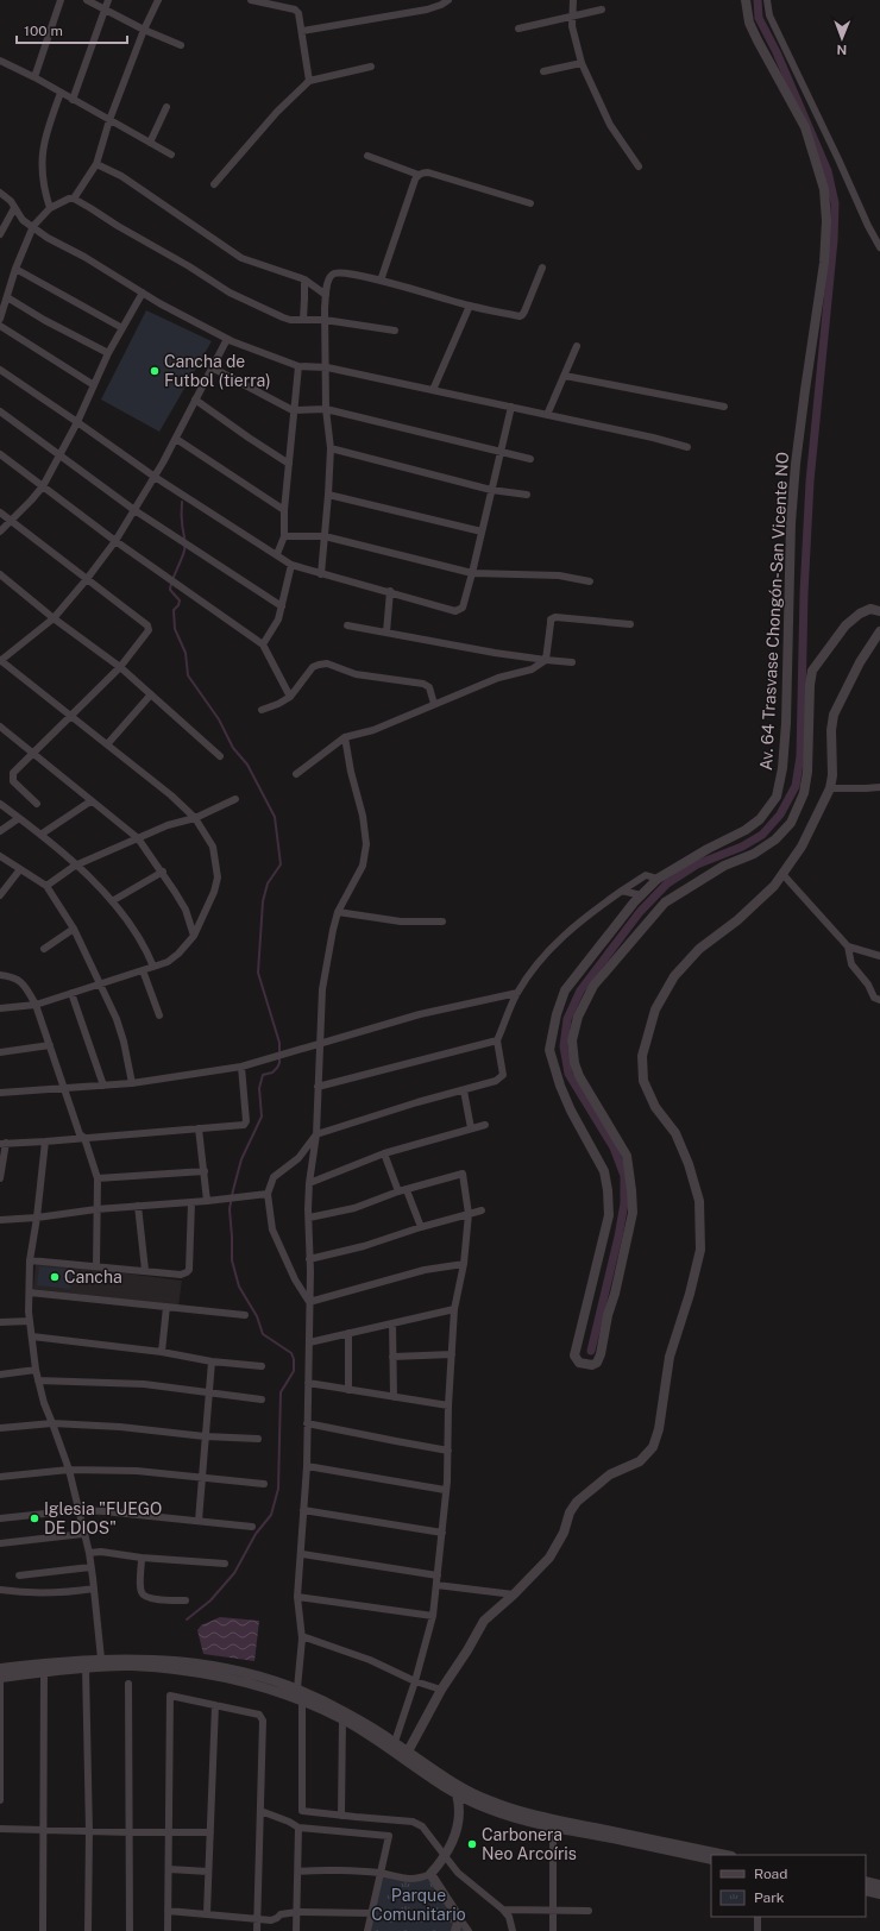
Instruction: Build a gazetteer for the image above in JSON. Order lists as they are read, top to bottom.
{
  "streets": {
    "street": ["Av. 64 Trasvase Chongón-San Vicente NO"]
  },
  "parks": ["Parque Comunitario"],
  "places": [
    "Cancha de Futbol (tierra)",
    "Cancha",
    "Iglesia \"FUEGO DE DIOS\"",
    "Carbonera Neo Arcoíris"
  ],
  "legend": ["Road", "Park"],
  "scale_bar": "100 m",
  "north": "bottom"
}
